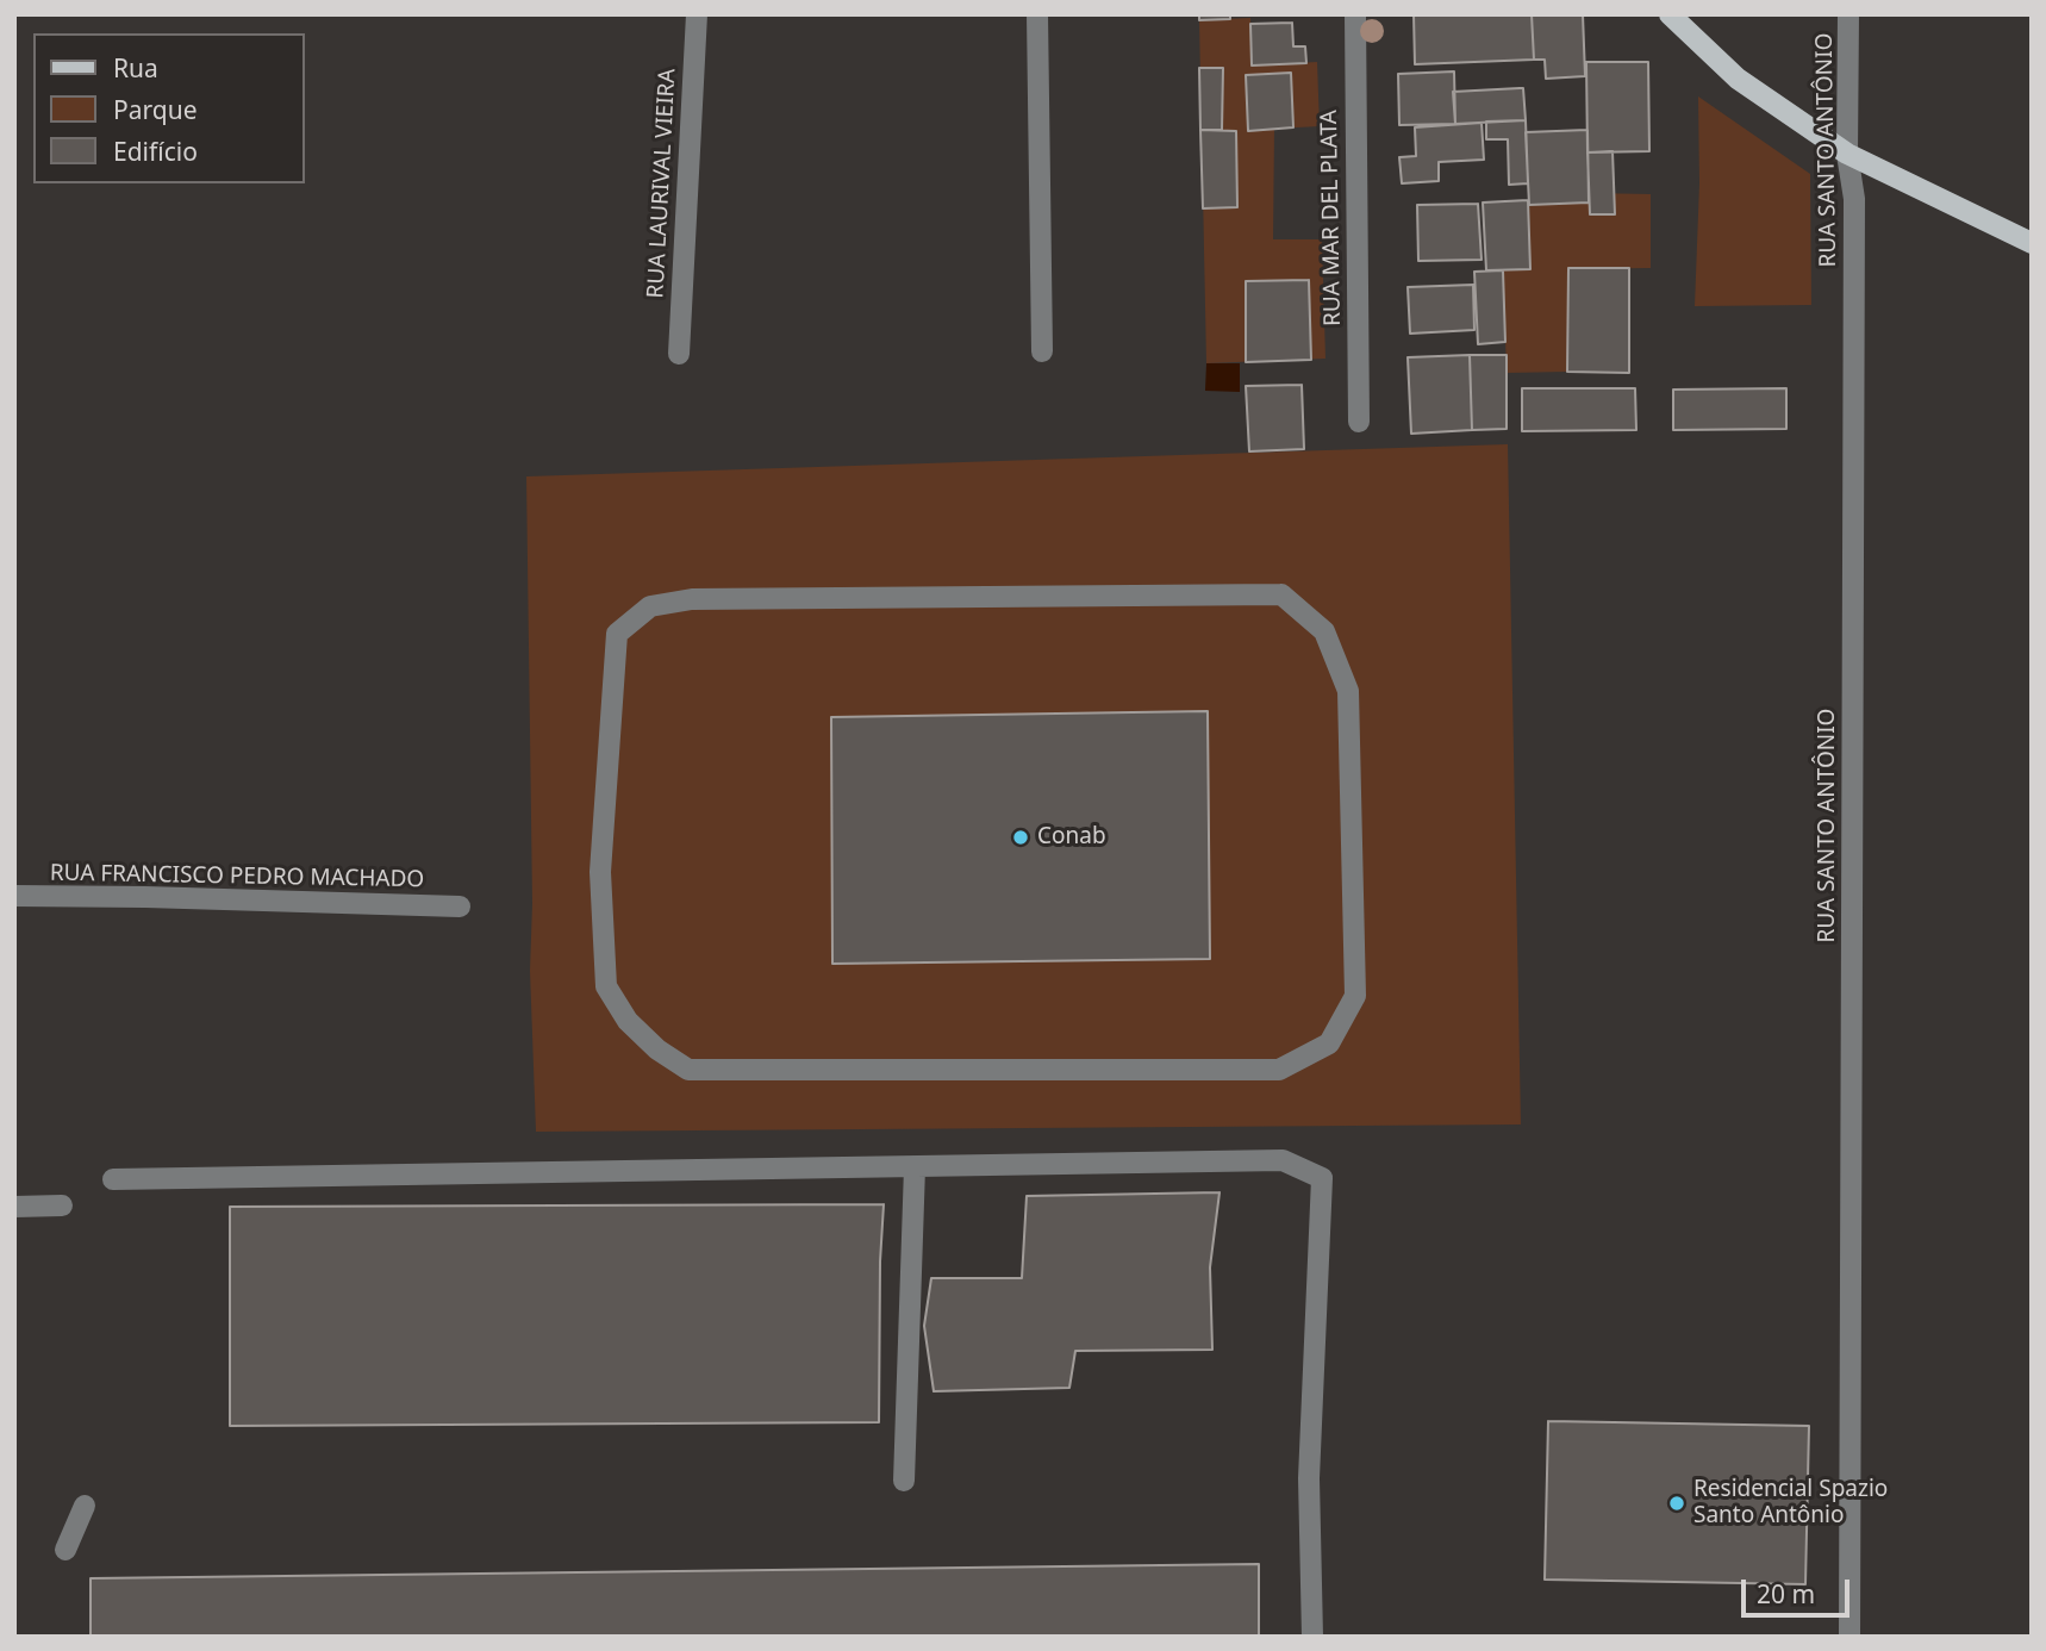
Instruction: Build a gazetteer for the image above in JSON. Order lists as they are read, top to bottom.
{
  "streets": {
    "street": [
      "RUA SANTO ANTÔNIO",
      "RUA LAURIVAL VIEIRA",
      "RUA MAR DEL PLATA",
      "RUA FRANCISCO PEDRO MACHADO"
    ]
  },
  "places": ["Conab", "Residencial Spazio Santo Antônio"],
  "legend": ["Rua", "Parque", "Edifício"],
  "scale_bar": "20 m"
}
